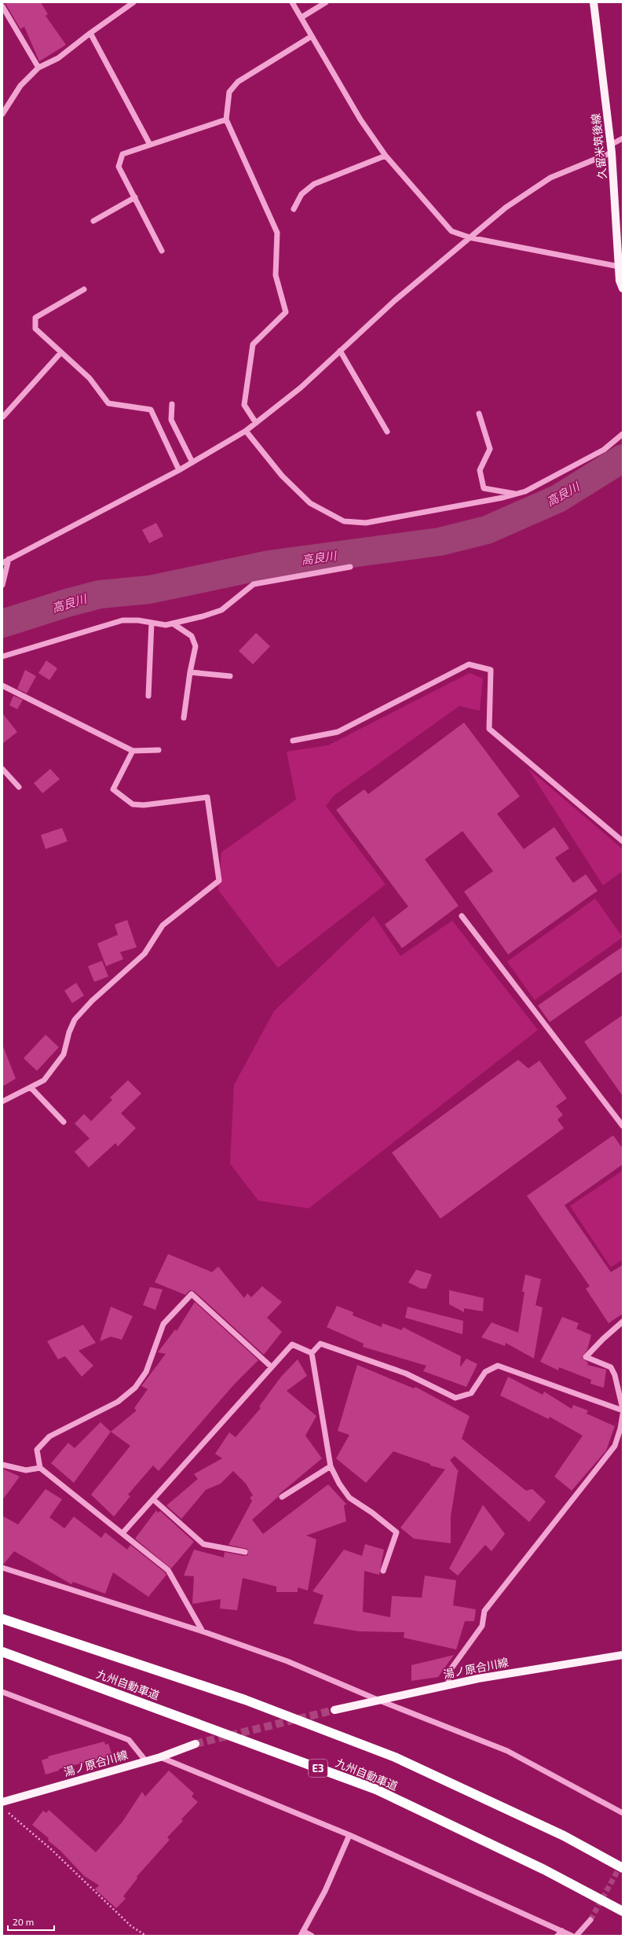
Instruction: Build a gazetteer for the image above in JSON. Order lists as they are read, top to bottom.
{
  "streets": {
    "highway": ["九州自動車道", "E3"],
    "main road": ["久留米筑後線", "湯ノ原合川線"]
  },
  "water": ["高良川"],
  "scale_bar": "20 m"
}
